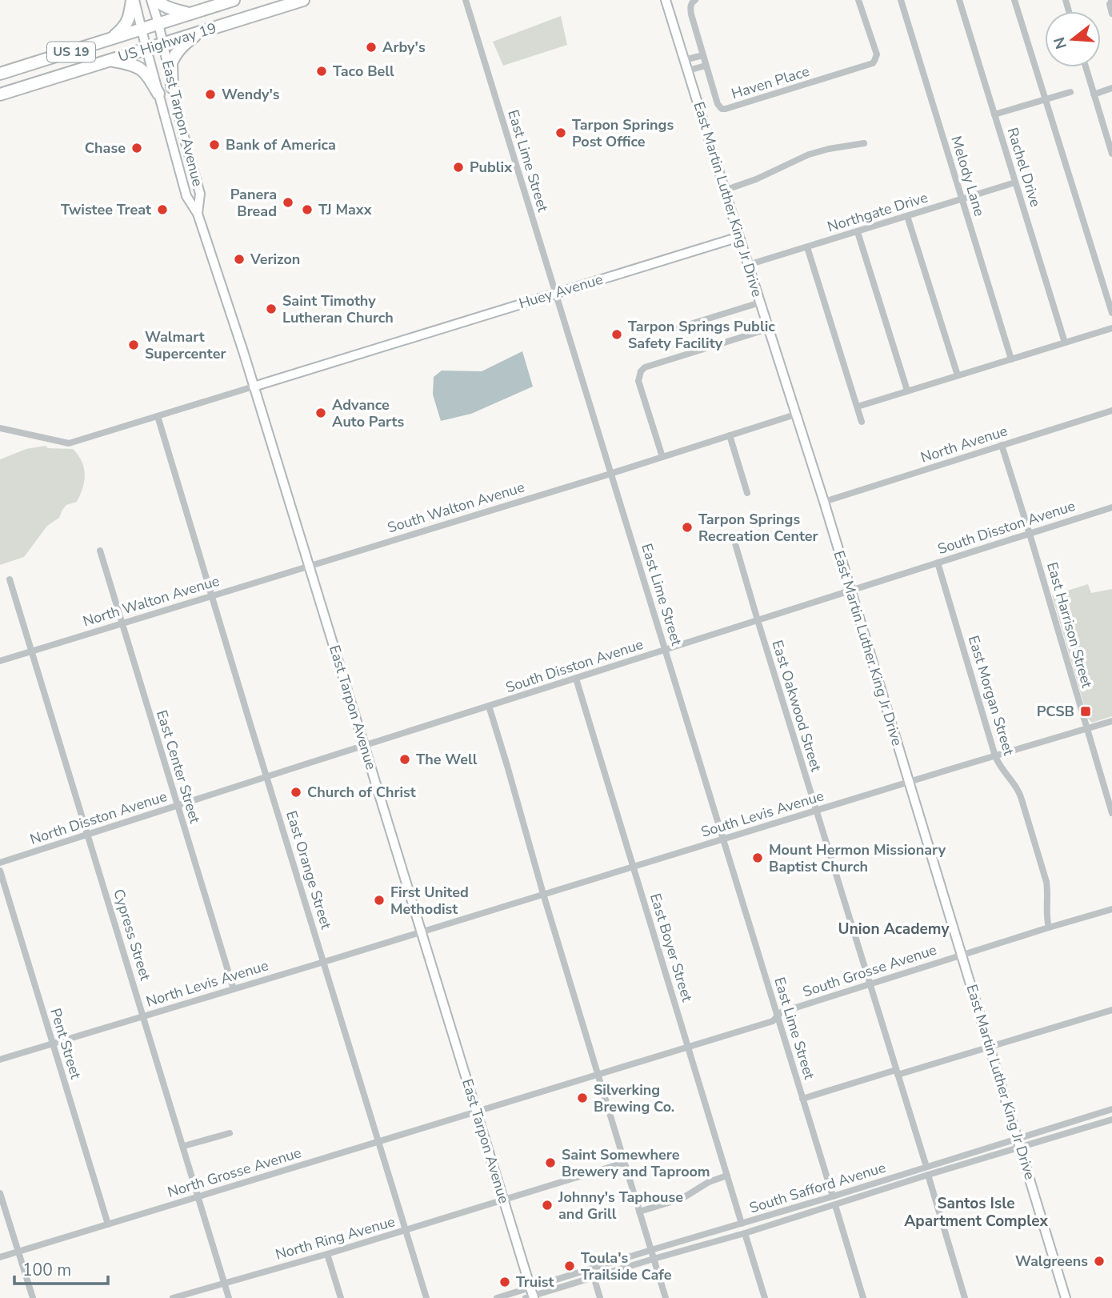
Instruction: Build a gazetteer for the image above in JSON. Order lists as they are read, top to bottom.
{
  "streets": {
    "highway": ["US Highway 19", "US 19"],
    "street": [
      "Haven Place",
      "East Tarpon Avenue",
      "East Lime Street",
      "Rachel Drive",
      "Melody Lane",
      "East Martin Luther King Jr Drive",
      "Northgate Drive",
      "Huey Avenue",
      "North Avenue",
      "South Walton Avenue",
      "South Disston Avenue",
      "North Walton Avenue",
      "East Harrison Street",
      "East Morgan Street",
      "East Oakwood Street",
      "East Center Street",
      "South Levis Avenue",
      "North Disston Avenue",
      "East Orange Street",
      "Cypress Street",
      "East Boyer Street",
      "South Grosse Avenue",
      "North Levis Avenue",
      "Pent Street",
      "North Grosse Avenue",
      "South Safford Avenue",
      "North Ring Avenue"
    ]
  },
  "crossings": [
    ["US Highway 19", "East Tarpon Avenue"],
    ["East Tarpon Avenue", "Huey Avenue"],
    ["East Tarpon Avenue", "South Walton Avenue"],
    ["East Tarpon Avenue", "South Disston Avenue"],
    ["East Tarpon Avenue", "North Walton Avenue"],
    ["East Tarpon Avenue", "South Levis Avenue"],
    ["East Tarpon Avenue", "North Disston Avenue"],
    ["East Tarpon Avenue", "South Grosse Avenue"],
    ["East Tarpon Avenue", "North Levis Avenue"],
    ["East Tarpon Avenue", "North Grosse Avenue"],
    ["East Tarpon Avenue", "South Safford Avenue"],
    ["East Tarpon Avenue", "North Ring Avenue"],
    ["East Lime Street", "Huey Avenue"],
    ["East Lime Street", "South Walton Avenue"],
    ["East Lime Street", "South Disston Avenue"],
    ["East Lime Street", "South Levis Avenue"],
    ["East Lime Street", "South Grosse Avenue"],
    ["East Lime Street", "South Safford Avenue"],
    ["Rachel Drive", "Northgate Drive"],
    ["Melody Lane", "Northgate Drive"],
    ["East Martin Luther King Jr Drive", "Northgate Drive"],
    ["East Martin Luther King Jr Drive", "Huey Avenue"],
    ["East Martin Luther King Jr Drive", "North Avenue"],
    ["East Martin Luther King Jr Drive", "South Walton Avenue"],
    ["East Martin Luther King Jr Drive", "South Disston Avenue"],
    ["East Martin Luther King Jr Drive", "South Levis Avenue"],
    ["East Martin Luther King Jr Drive", "South Grosse Avenue"],
    ["East Martin Luther King Jr Drive", "South Safford Avenue"],
    ["North Avenue", "East Harrison Street"],
    ["South Walton Avenue", "North Walton Avenue"],
    ["South Disston Avenue", "East Harrison Street"],
    ["South Disston Avenue", "East Morgan Street"],
    ["South Disston Avenue", "East Oakwood Street"],
    ["South Disston Avenue", "North Disston Avenue"],
    ["South Disston Avenue", "East Boyer Street"],
    ["North Walton Avenue", "East Center Street"],
    ["North Walton Avenue", "East Orange Street"],
    ["North Walton Avenue", "Cypress Street"],
    ["East Harrison Street", "South Levis Avenue"],
    ["East Morgan Street", "South Levis Avenue"],
    ["East Morgan Street", "South Grosse Avenue"],
    ["East Oakwood Street", "South Levis Avenue"],
    ["East Oakwood Street", "South Grosse Avenue"],
    ["East Oakwood Street", "South Safford Avenue"],
    ["East Center Street", "North Disston Avenue"],
    ["East Center Street", "North Levis Avenue"],
    ["South Levis Avenue", "East Boyer Street"],
    ["South Levis Avenue", "North Levis Avenue"],
    ["North Disston Avenue", "East Orange Street"],
    ["North Disston Avenue", "Cypress Street"],
    ["East Orange Street", "North Levis Avenue"],
    ["East Orange Street", "North Grosse Avenue"],
    ["East Orange Street", "North Ring Avenue"],
    ["Cypress Street", "North Levis Avenue"],
    ["Cypress Street", "North Grosse Avenue"],
    ["Cypress Street", "North Ring Avenue"],
    ["East Boyer Street", "South Grosse Avenue"],
    ["East Boyer Street", "South Safford Avenue"],
    ["South Grosse Avenue", "North Grosse Avenue"],
    ["North Levis Avenue", "Pent Street"],
    ["Pent Street", "North Grosse Avenue"]
  ],
  "districts": ["Union Academy", "Santos Isle Apartment Complex"],
  "places": {
    "other": [
      "Arby's",
      "Taco Bell",
      "Wendy's",
      "Tarpon Springs Post Office",
      "Bank of America",
      "Chase",
      "Publix",
      "Panera Bread",
      "Twistee Treat",
      "TJ Maxx",
      "Verizon",
      "Saint Timothy Lutheran Church",
      "Tarpon Springs Public Safety Facility",
      "Walmart Supercenter",
      "Advance Auto Parts",
      "Tarpon Springs Recreation Center",
      "The Well",
      "Church of Christ",
      "Mount Hermon Missionary Baptist Church",
      "First United Methodist",
      "Silverking Brewing Co.",
      "Saint Somewhere Brewery and Taproom",
      "Johnny's Taphouse and Grill",
      "Walgreens",
      "Toula's Trailside Cafe",
      "Truist"
    ],
    "transit": ["PCSB"]
  },
  "scale_bar": "100 m",
  "north": "left"
}
